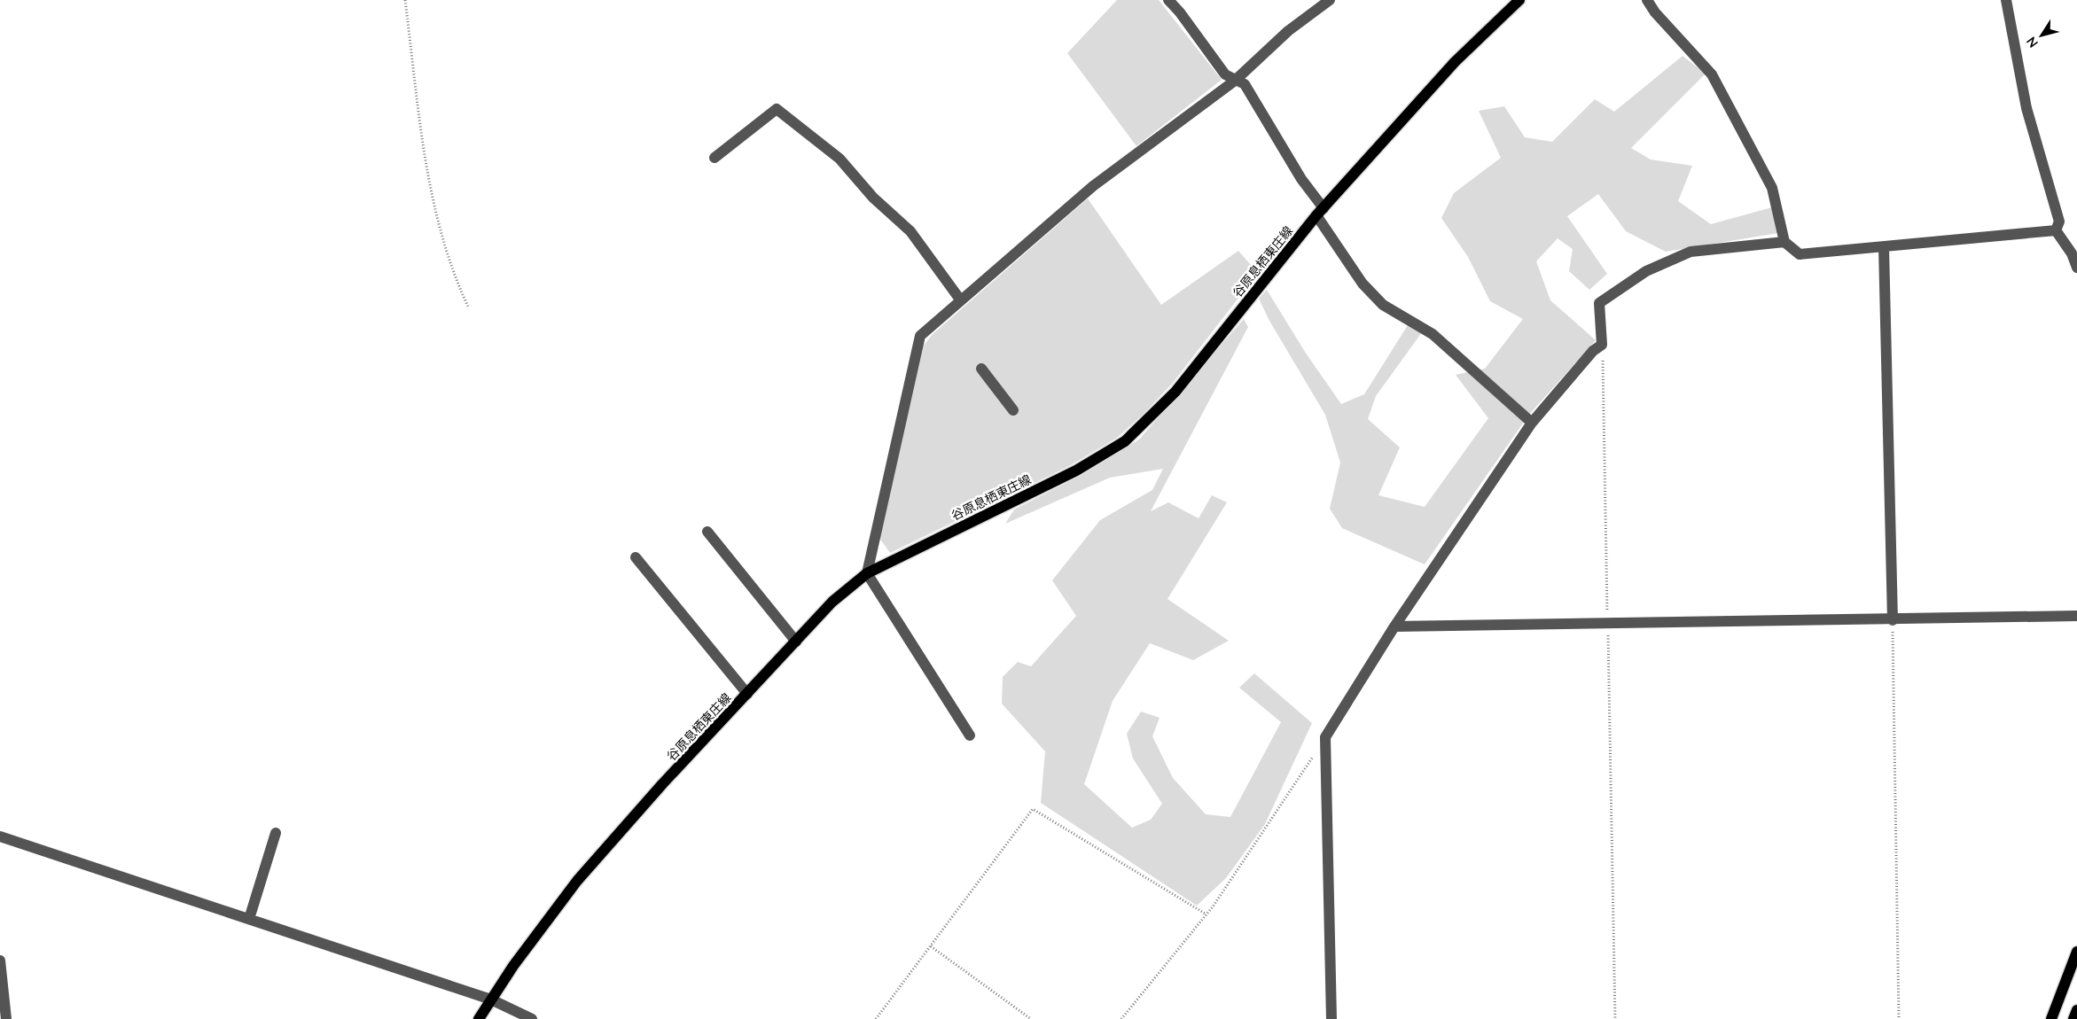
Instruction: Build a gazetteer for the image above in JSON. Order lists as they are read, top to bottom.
{
  "streets": {
    "main road": ["谷原息栖東庄線"]
  },
  "north": "bottom left"
}
